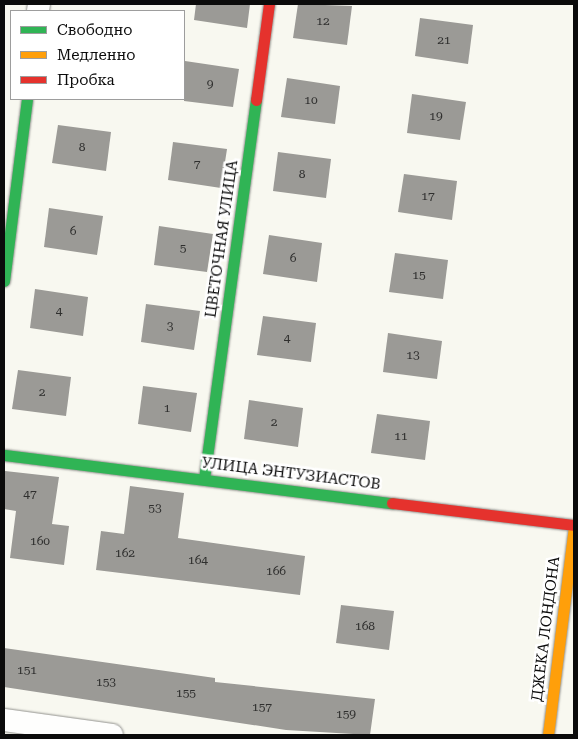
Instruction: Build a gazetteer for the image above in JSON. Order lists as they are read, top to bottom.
{
  "streets": {
    "street": ["ЦВЕТОЧНАЯ УЛИЦА", "УЛИЦА ЭНТУЗИАСТОВ", "ДЖЕКА ЛОНДОНА"]
  },
  "crossings": [
    ["ЦВЕТОЧНАЯ УЛИЦА", "УЛИЦА ЭНТУЗИАСТОВ"],
    ["УЛИЦА ЭНТУЗИАСТОВ", "ДЖЕКА ЛОНДОНА"]
  ],
  "house_numbers": [
    "12",
    "21",
    "9",
    "10",
    "19",
    "8",
    "7",
    "8",
    "17",
    "6",
    "5",
    "6",
    "15",
    "4",
    "3",
    "4",
    "13",
    "2",
    "1",
    "2",
    "11",
    "47",
    "53",
    "160",
    "162",
    "164",
    "166",
    "168",
    "151",
    "153",
    "155",
    "157",
    "159"
  ],
  "legend": ["Свободно", "Медленно", "Пробка"]
}
